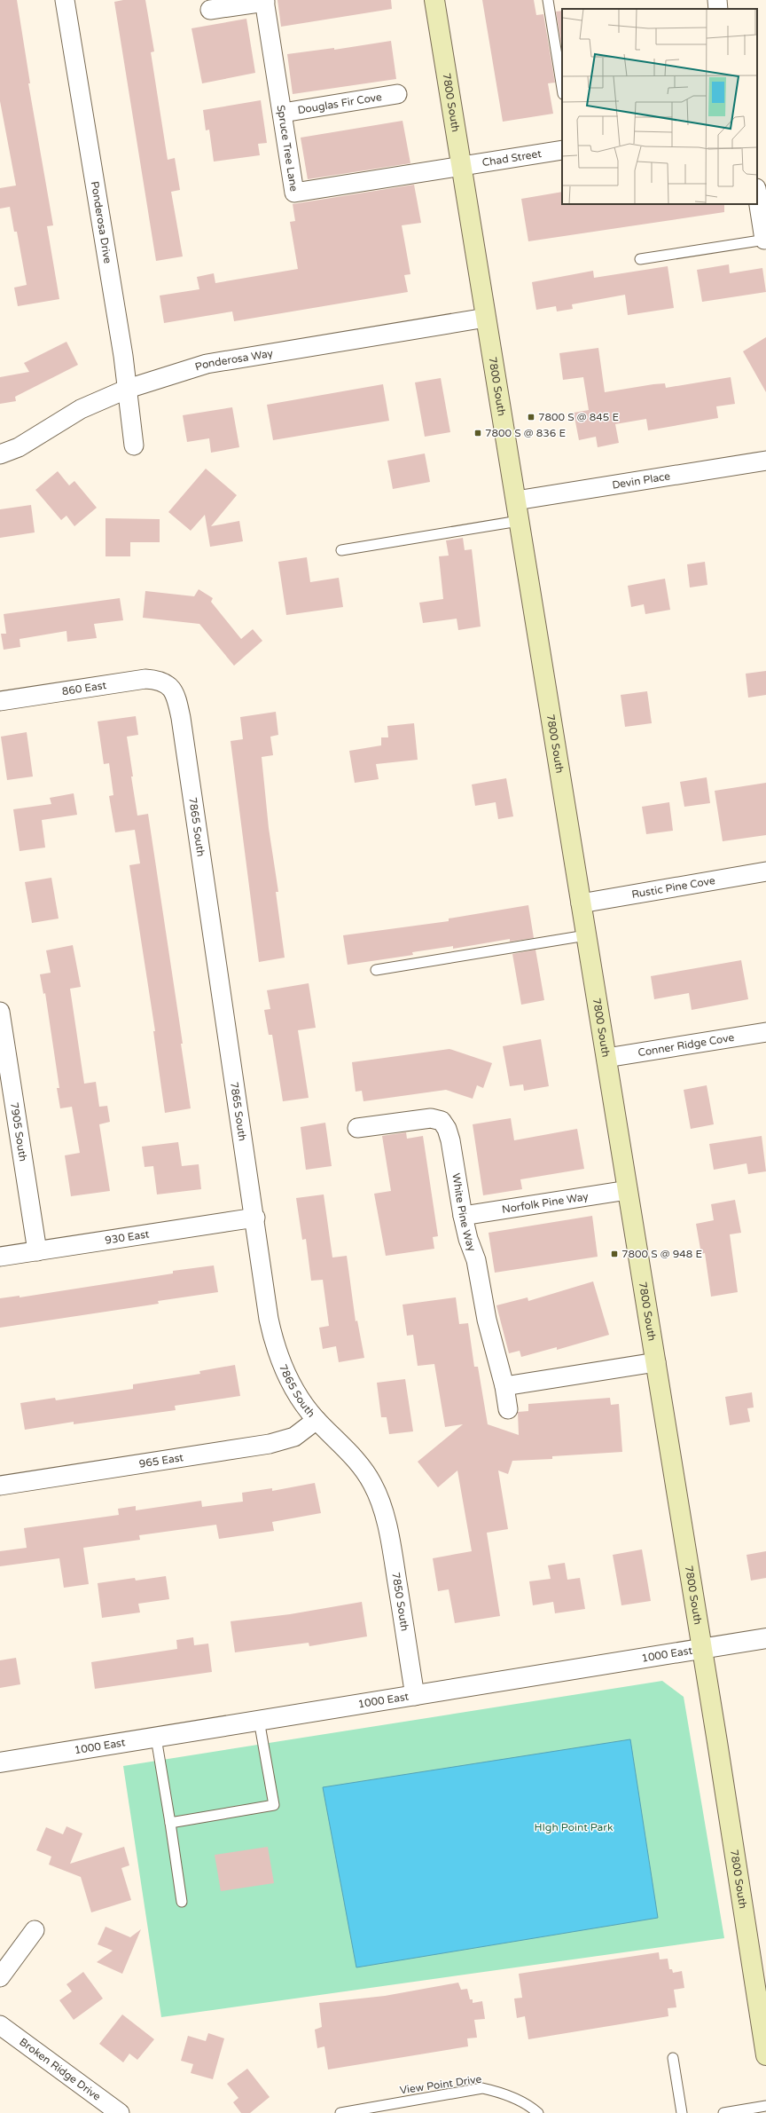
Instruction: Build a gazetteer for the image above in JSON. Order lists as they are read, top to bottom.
{
  "streets": {
    "main road": ["7800 South"],
    "street": [
      "Douglas Fir Cove",
      "Spruce Tree Lane",
      "Chad Street",
      "Ponderosa Drive",
      "Ponderosa Way",
      "Devin Place",
      "860 East",
      "7865 South",
      "Rustic Pine Cove",
      "Conner Ridge Cove",
      "7905 South",
      "Norfolk Pine Way",
      "White Pine Way",
      "930 East",
      "965 East",
      "7850 South",
      "1000 East",
      "Broken Ridge Drive"
    ],
    "lane": ["View Point Drive"]
  },
  "crossings": [
    ["7800 South", "Spruce Tree Lane"],
    ["7800 South", "Chad Street"],
    ["7800 South", "Ponderosa Way"],
    ["7800 South", "Devin Place"],
    ["7800 South", "Rustic Pine Cove"],
    ["7800 South", "Conner Ridge Cove"],
    ["7800 South", "Norfolk Pine Way"],
    ["7800 South", "1000 East"],
    ["Douglas Fir Cove", "Spruce Tree Lane"],
    ["Spruce Tree Lane", "Chad Street"],
    ["Ponderosa Drive", "Ponderosa Way"],
    ["860 East", "7865 South"],
    ["7865 South", "930 East"],
    ["7865 South", "965 East"],
    ["7865 South", "7850 South"],
    ["7905 South", "930 East"],
    ["Norfolk Pine Way", "White Pine Way"],
    ["7850 South", "1000 East"]
  ],
  "parks": ["HIgh Point Park"],
  "places": {
    "transit": ["7800 S @ 845 E", "7800 S @ 836 E", "7800 S @ 948 E"]
  }
}
